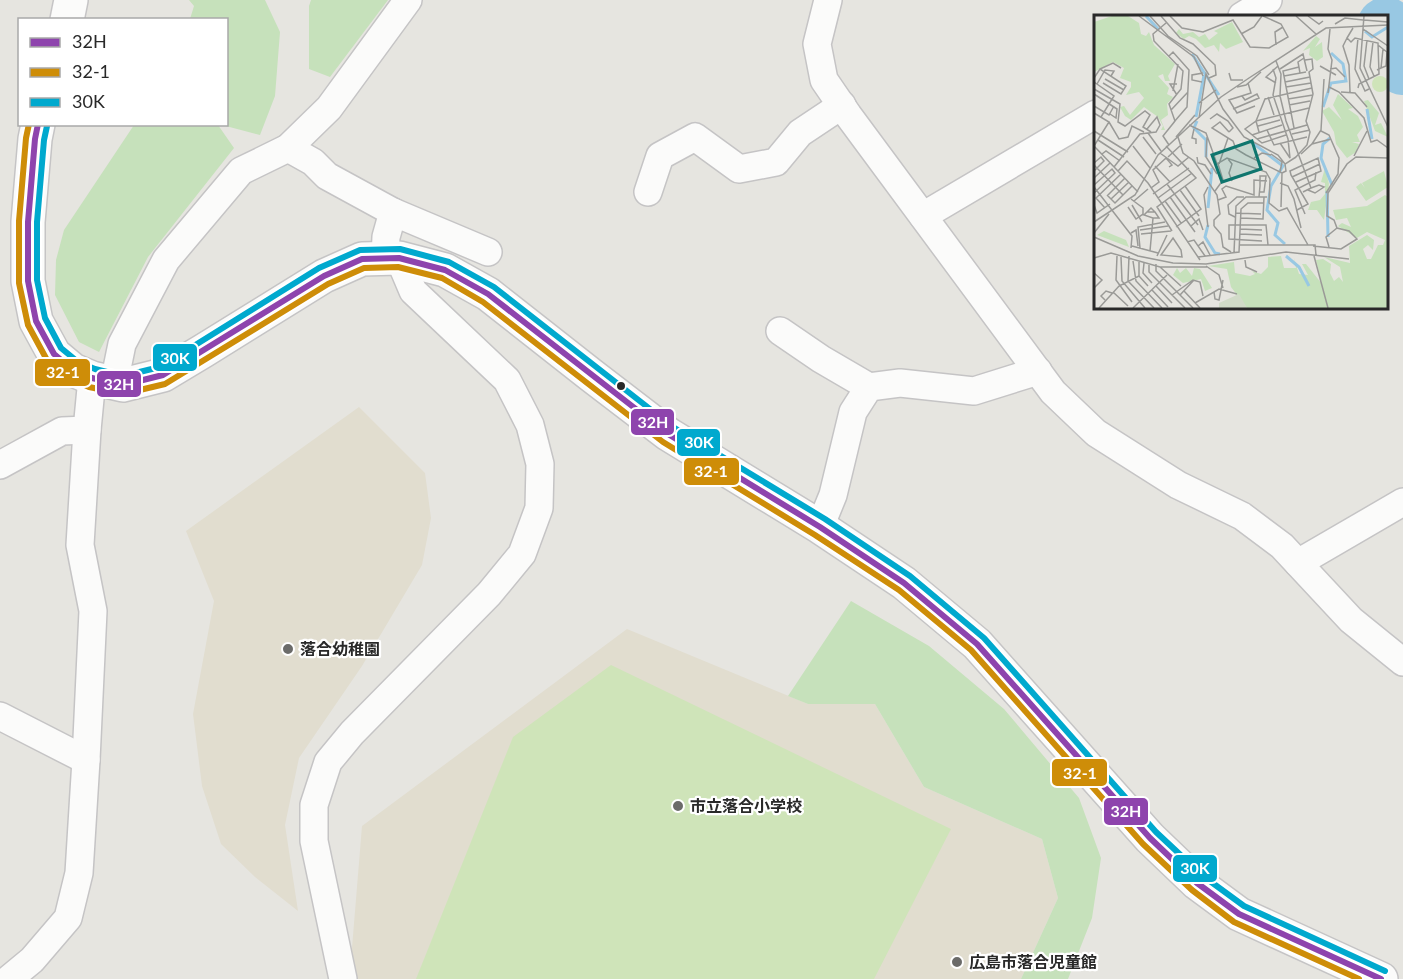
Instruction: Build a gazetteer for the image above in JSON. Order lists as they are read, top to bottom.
{
  "places": ["落合幼稚園", "市立落合小学校", "広島市落合児童館"],
  "lines": ["transit line 32H", "transit line 32-1", "transit line 30K"],
  "legend": ["32H", "32-1", "30K"]
}
